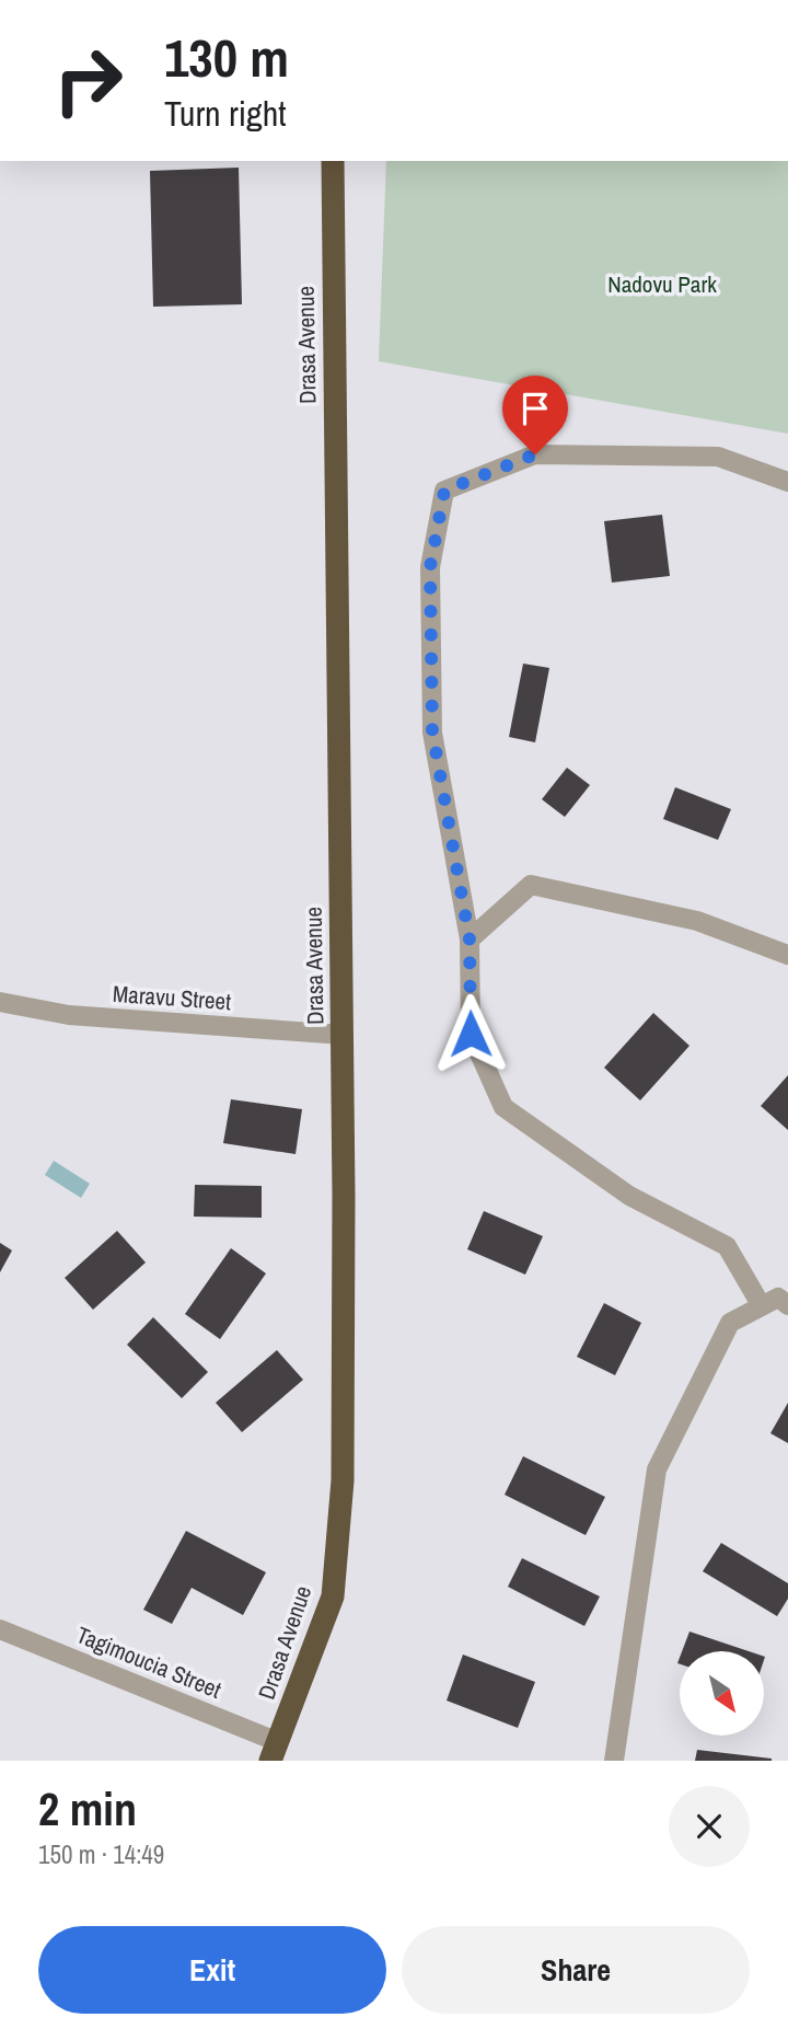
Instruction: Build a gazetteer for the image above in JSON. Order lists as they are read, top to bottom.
{
  "streets": {
    "highway": ["Drasa Avenue"],
    "street": ["Maravu Street", "Tagimoucia Street"]
  },
  "crossings": [
    ["Drasa Avenue", "Maravu Street"],
    ["Drasa Avenue", "Tagimoucia Street"]
  ],
  "parks": ["Nadovu Park"],
  "north": "bottom right",
  "page": {
    "turn": ["130 m", "Turn right"],
    "heading": ["2 min", "150 m · 14:49"],
    "buttons": ["Exit", "Share"]
  }
}
